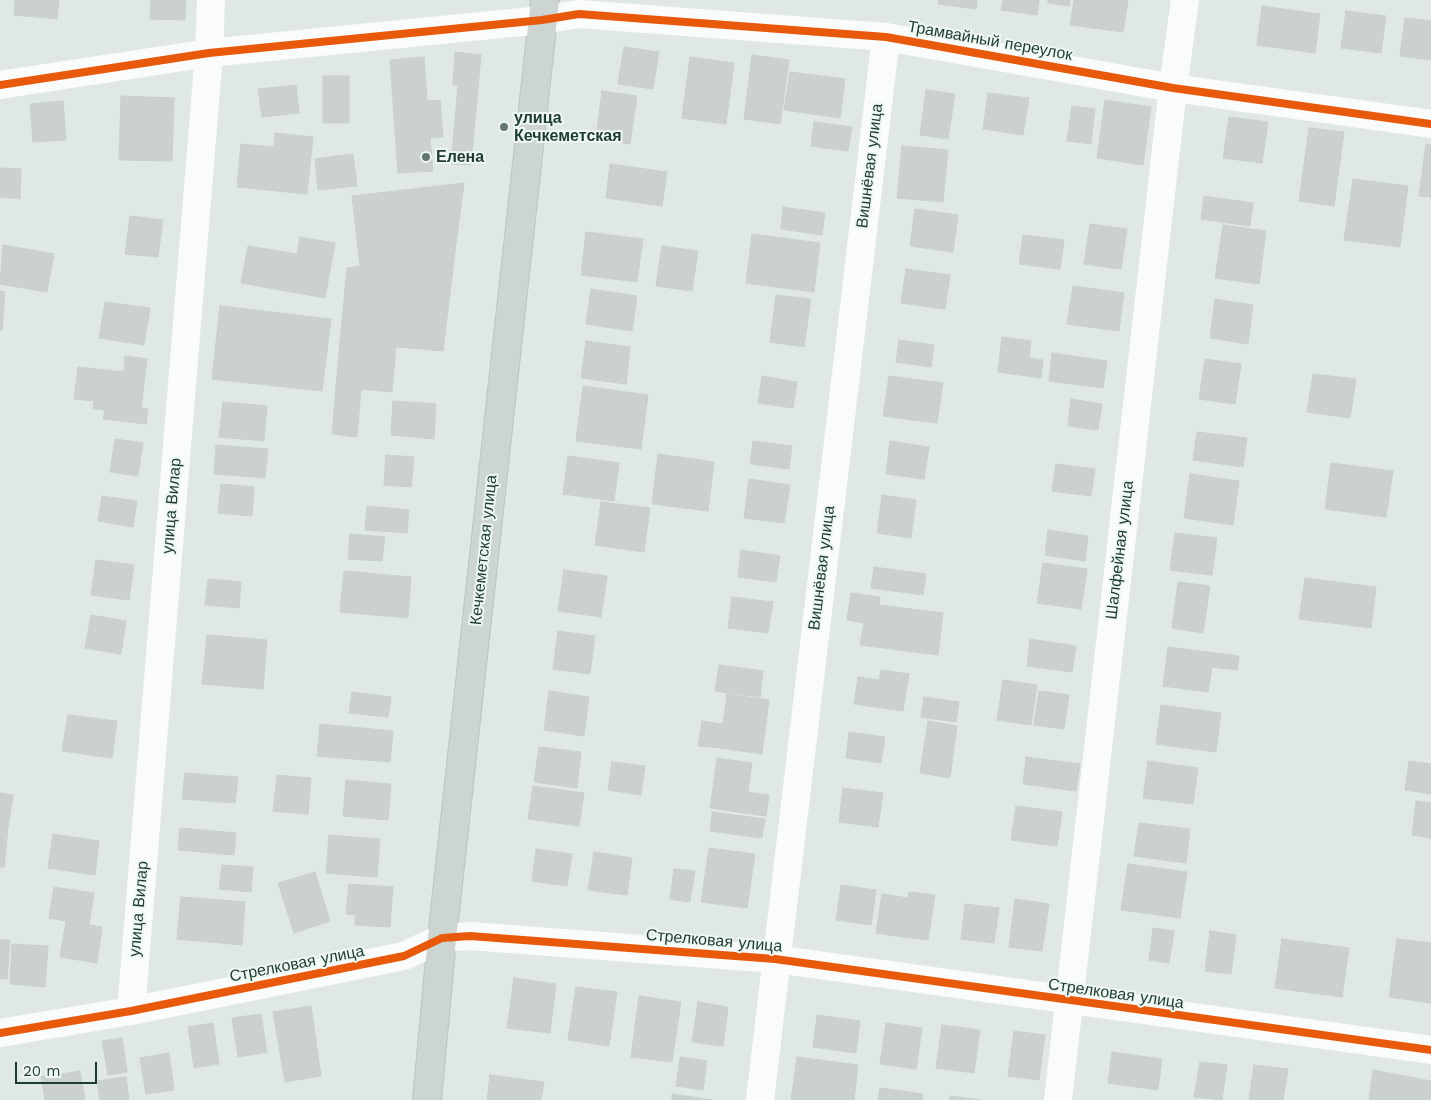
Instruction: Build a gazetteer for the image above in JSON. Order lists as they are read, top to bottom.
{
  "streets": {
    "main road": ["Кечкеметская улица"],
    "street": [
      "Трамвайный переулок",
      "Вишнёвая улица",
      "улица Вилар",
      "Шалфейная улица",
      "Стрелковая улица"
    ]
  },
  "crossings": [
    ["Трамвайный переулок", "Вишнёвая улица"],
    ["Трамвайный переулок", "улица Вилар"],
    ["Трамвайный переулок", "Кечкеметская улица"],
    ["Трамвайный переулок", "Шалфейная улица"],
    ["Вишнёвая улица", "Стрелковая улица"],
    ["улица Вилар", "Стрелковая улица"],
    ["Кечкеметская улица", "Стрелковая улица"],
    ["Шалфейная улица", "Стрелковая улица"]
  ],
  "places": ["улица Кечкеметская", "Елена"],
  "scale_bar": "20 m"
}
